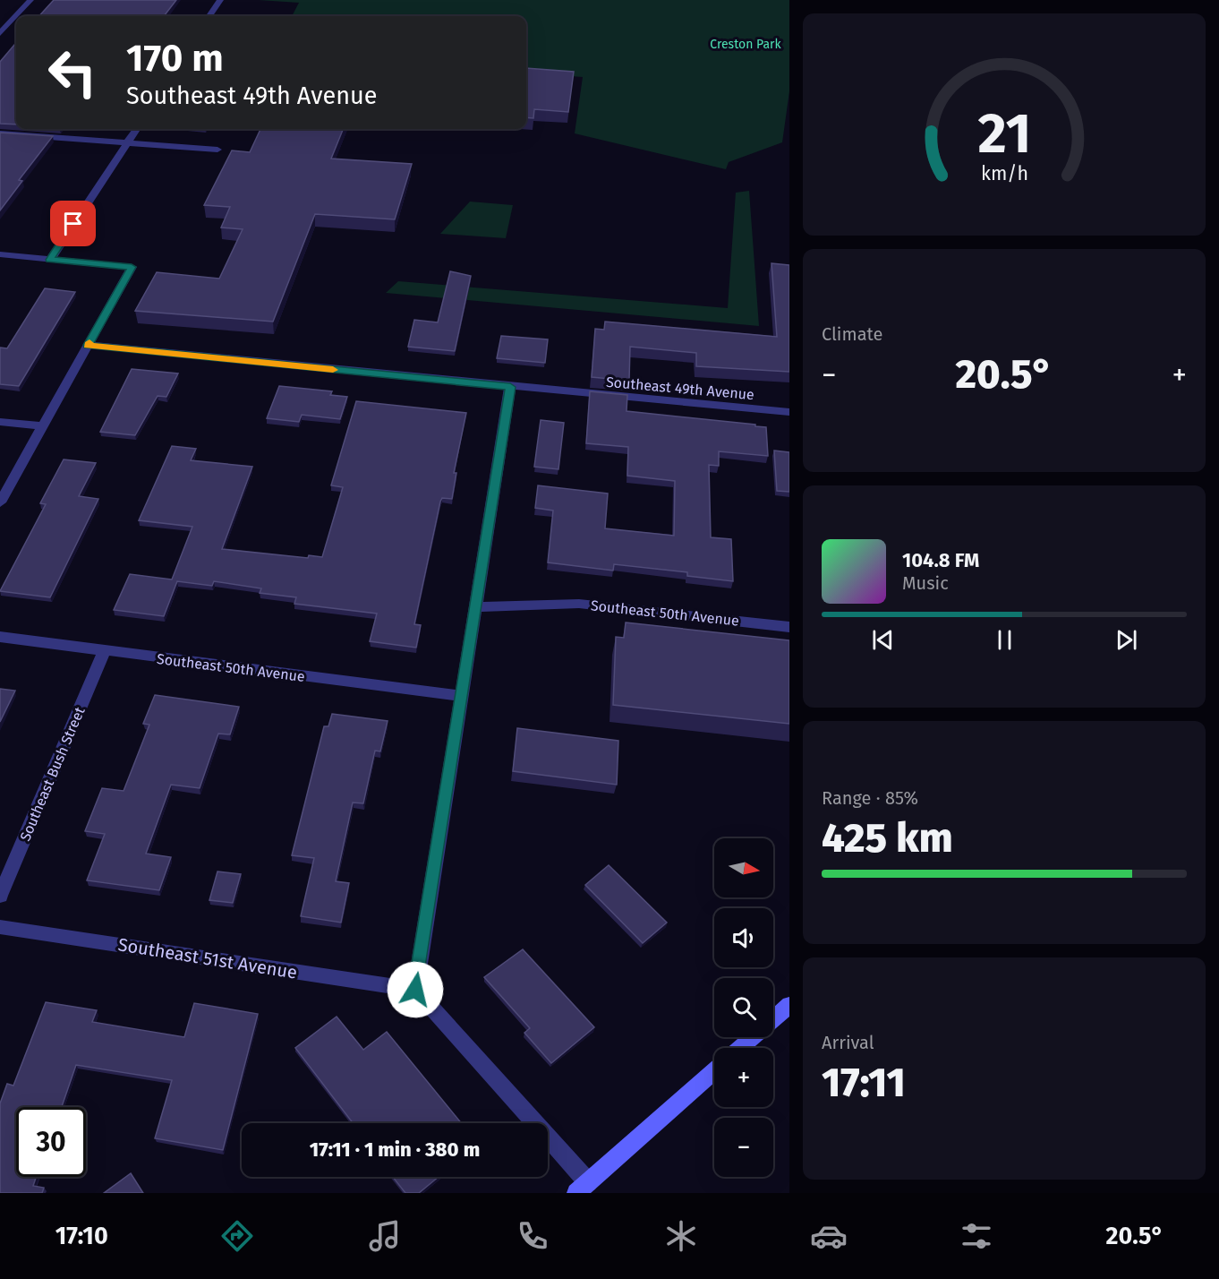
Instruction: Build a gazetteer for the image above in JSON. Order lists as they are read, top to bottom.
{
  "streets": {
    "street": [
      "Southeast 49th Avenue",
      "Southeast 50th Avenue",
      "Southeast Bush Street",
      "Southeast 51st Avenue"
    ]
  },
  "crossings": [
    ["Southeast 50th Avenue", "Southeast Bush Street"]
  ],
  "parks": ["Creston Park"],
  "north": "right",
  "page": {
    "turn": ["170 m", "Southeast 49th Avenue"],
    "tile": [
      "Climate",
      ["Range · 85%", "425 km"],
      ["Arrival", "17:11"]
    ],
    "heat": ["−", "20.5°", "+"],
    "song": ["104.8 FM", "Music"],
    "map_buttons": ["+", "−"],
    "limit": "30",
    "trip": "17:11 · 1 min · 380 m",
    "tabs": ["17:10", "20.5°"],
    "gauge": ["21", "km/h"]
  }
}
